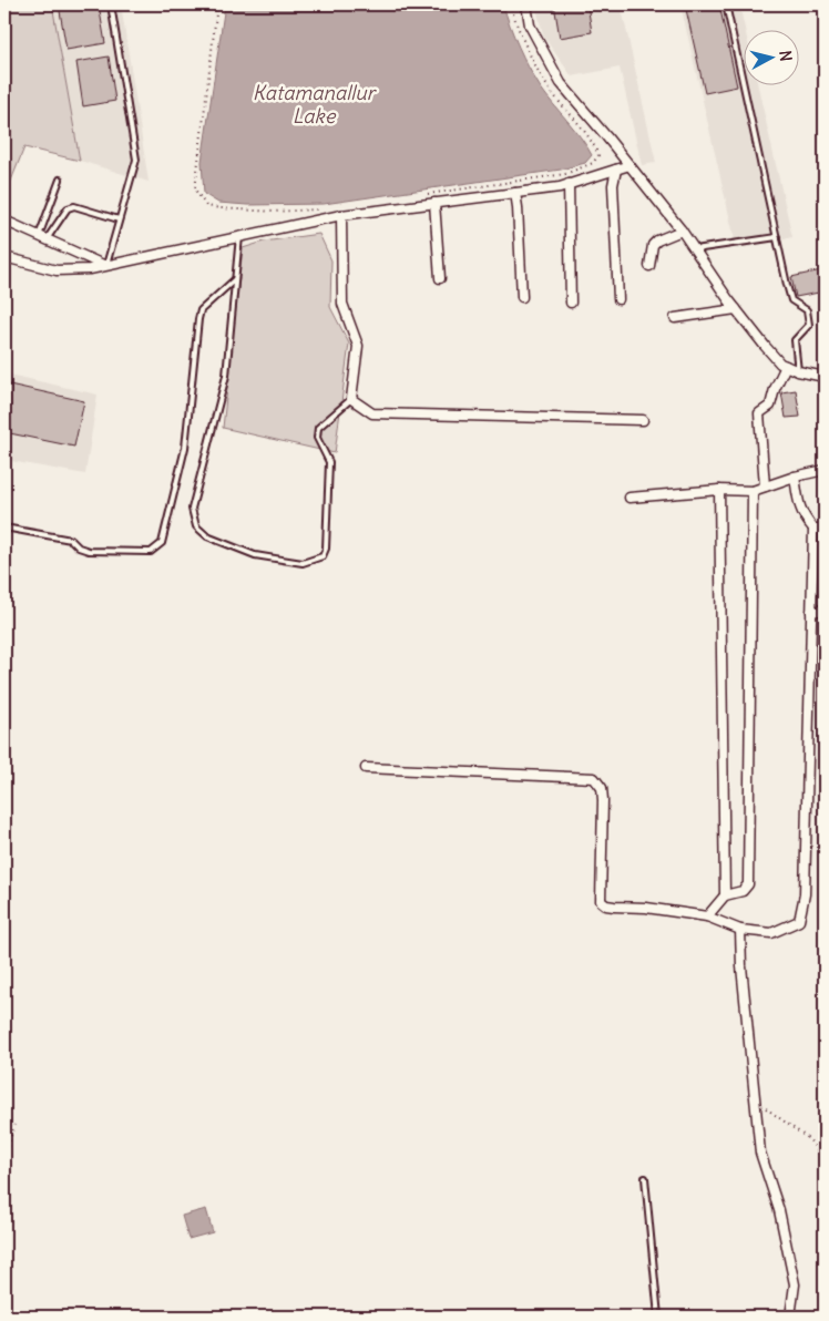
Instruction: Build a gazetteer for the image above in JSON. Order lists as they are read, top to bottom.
{
  "water": ["Katamanallur Lake"],
  "north": "right"
}
